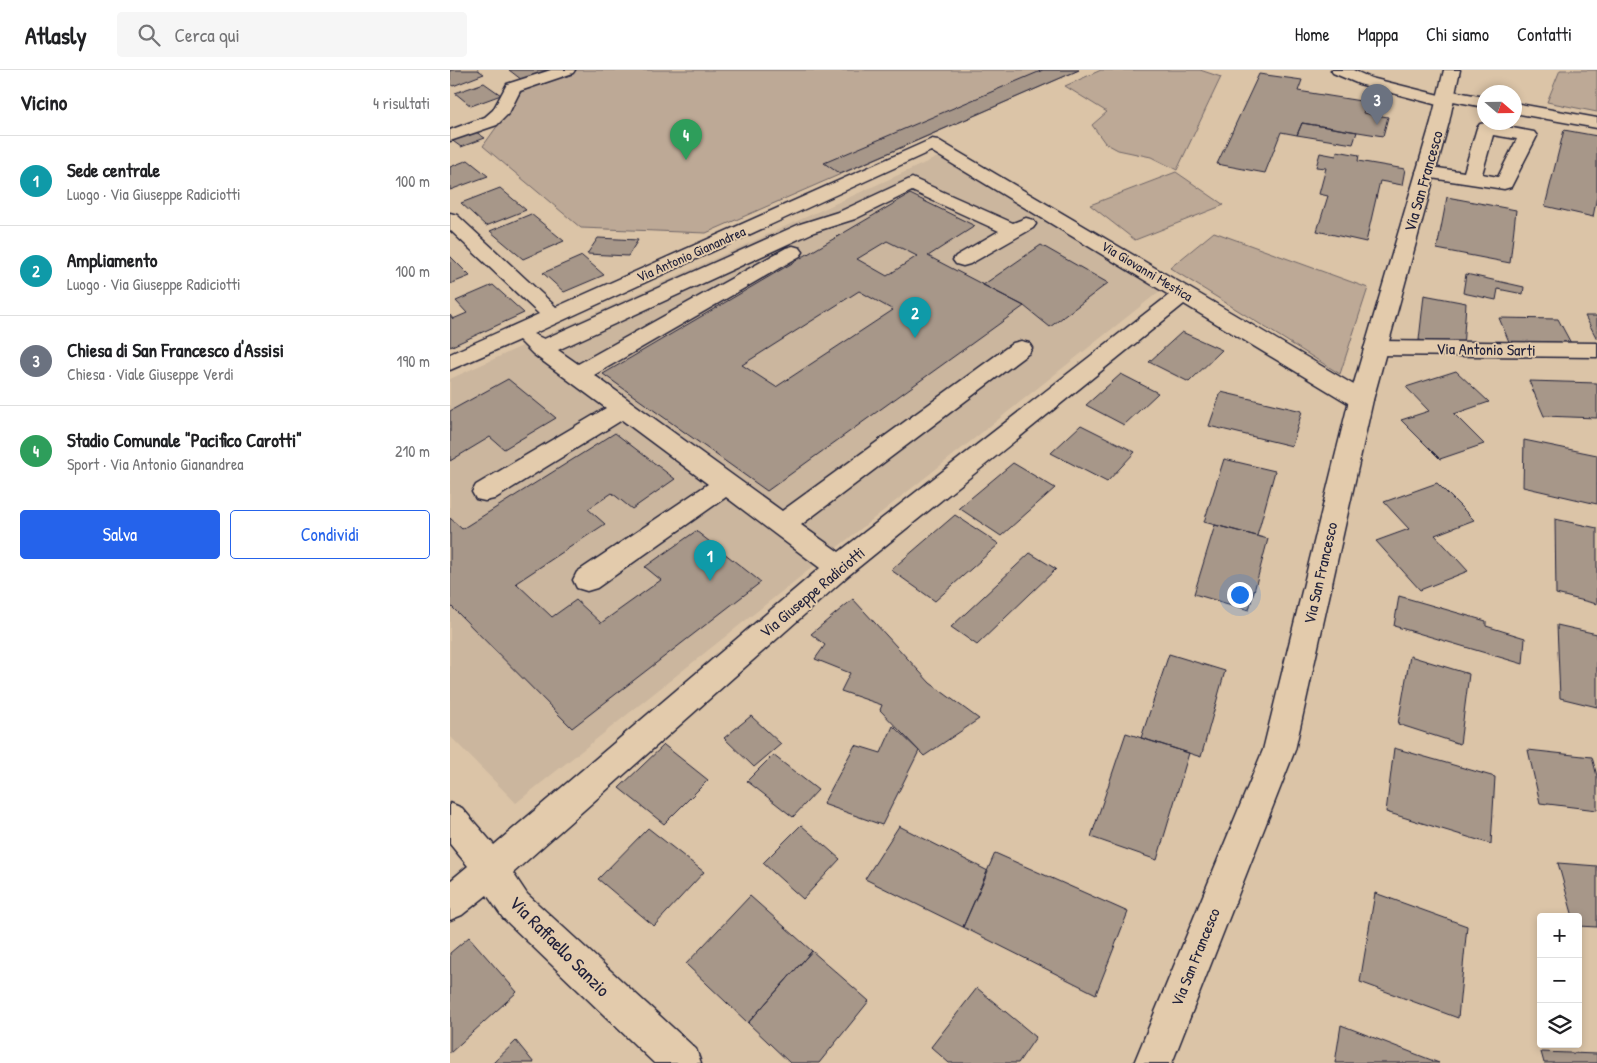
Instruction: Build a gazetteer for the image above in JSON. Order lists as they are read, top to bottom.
{
  "streets": {
    "street": [
      "Via San Francesco",
      "Via Antonio Gianandrea",
      "Via Giovanni Mestica",
      "Via Antonio Sarti",
      "Via Giuseppe Radiciotti",
      "Via Raffaello Sanzio"
    ]
  },
  "crossings": [
    ["Via San Francesco", "Via Giovanni Mestica"],
    ["Via San Francesco", "Via Antonio Sarti"],
    ["Via Antonio Gianandrea", "Via Giovanni Mestica"],
    ["Via Giovanni Mestica", "Via Giuseppe Radiciotti"],
    ["Via Giuseppe Radiciotti", "Via Raffaello Sanzio"]
  ],
  "north": "right",
  "page": {
    "header": "Atlasly",
    "search": "Cerca qui",
    "nav": [
      "Home",
      "Mappa",
      "Chi siamo",
      "Contatti"
    ],
    "heading": ["Vicino", "4 risultati"],
    "pins": [
      "3",
      "4",
      "2",
      "1"
    ],
    "list": [
      {
        "mark": "1",
        "name": "Sede centrale",
        "note": "Luogo · Via Giuseppe Radiciotti",
        "value": "100 m"
      },
      {
        "mark": "2",
        "name": "Ampliamento",
        "note": "Luogo · Via Giuseppe Radiciotti",
        "value": "100 m"
      },
      {
        "mark": "3",
        "name": "Chiesa di San Francesco d'Assisi",
        "note": "Chiesa · Viale Giuseppe Verdi",
        "value": "190 m"
      },
      {
        "mark": "4",
        "name": "Stadio Comunale \"Pacifico Carotti\"",
        "note": "Sport · Via Antonio Gianandrea",
        "value": "210 m"
      }
    ],
    "buttons": ["Salva", "Condividi"],
    "map_buttons": ["+", "−"]
  }
}
